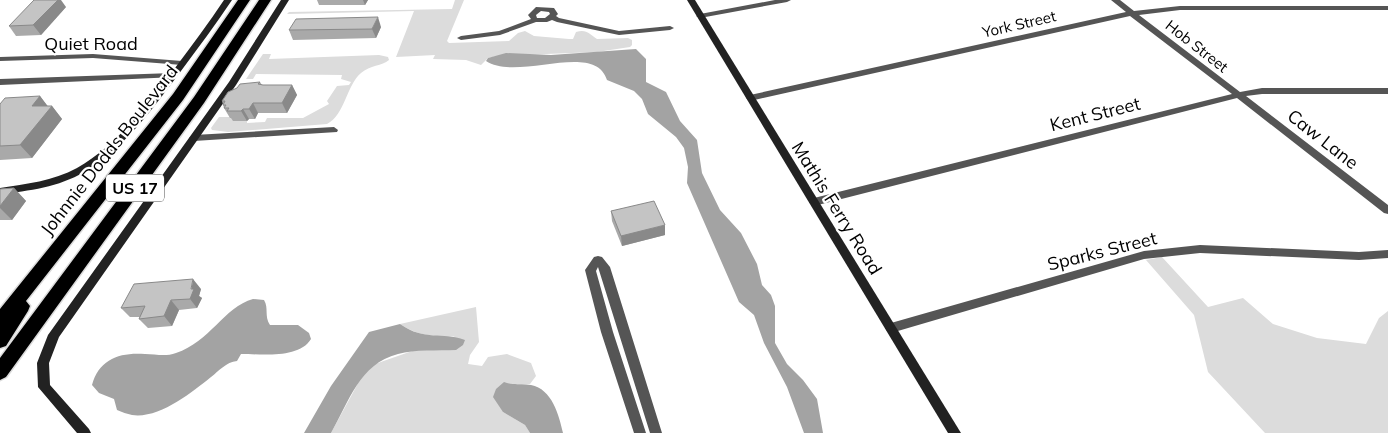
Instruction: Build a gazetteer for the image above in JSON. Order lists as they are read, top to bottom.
{
  "streets": {
    "highway": ["Johnnie Dodds Boulevard", "US 17"],
    "street": [
      "York Street",
      "Quiet Road",
      "Hob Street",
      "Kent Street",
      "Caw Lane",
      "Mathis Ferry Road",
      "Sparks Street"
    ]
  },
  "crossings": [
    ["York Street", "Hob Street"],
    ["York Street", "Mathis Ferry Road"],
    ["Quiet Road", "Johnnie Dodds Boulevard"],
    ["Hob Street", "Kent Street"],
    ["Hob Street", "Caw Lane"],
    ["Kent Street", "Caw Lane"],
    ["Kent Street", "Mathis Ferry Road"],
    ["Mathis Ferry Road", "Sparks Street"]
  ]
}
